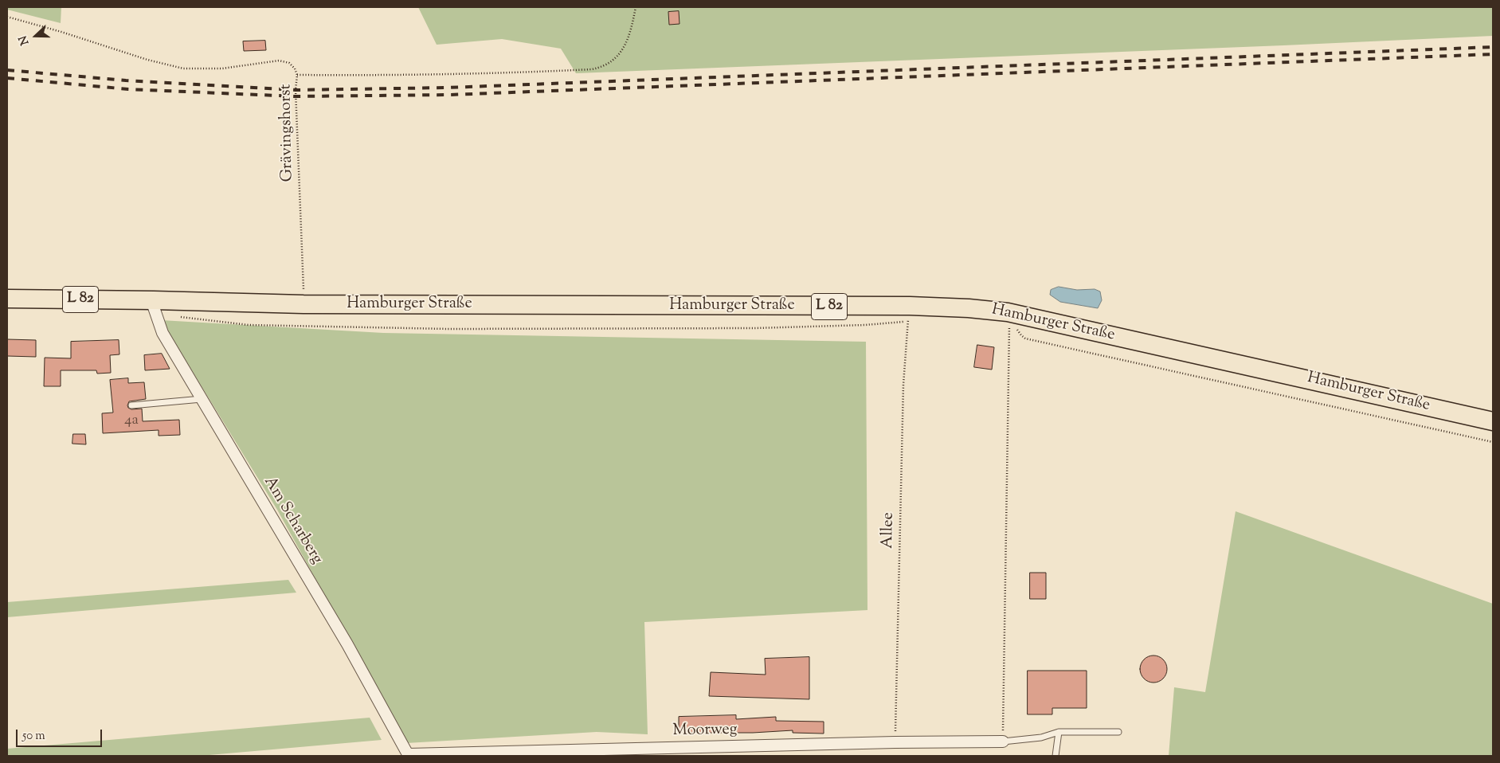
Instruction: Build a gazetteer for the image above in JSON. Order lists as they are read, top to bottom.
{
  "streets": {
    "main road": ["L 82", "Hamburger Straße"],
    "street": ["Am Scharberg", "Moorweg"],
    "path": ["Grävingshorst", "Allee"]
  },
  "crossings": [
    ["Grävingshorst", "Hamburger Straße"],
    ["Hamburger Straße", "Am Scharberg"],
    ["Hamburger Straße", "Allee"],
    ["Am Scharberg", "Moorweg"],
    ["Allee", "Moorweg"]
  ],
  "house_numbers": ["4a"],
  "scale_bar": "50 m",
  "north": "left"
}
